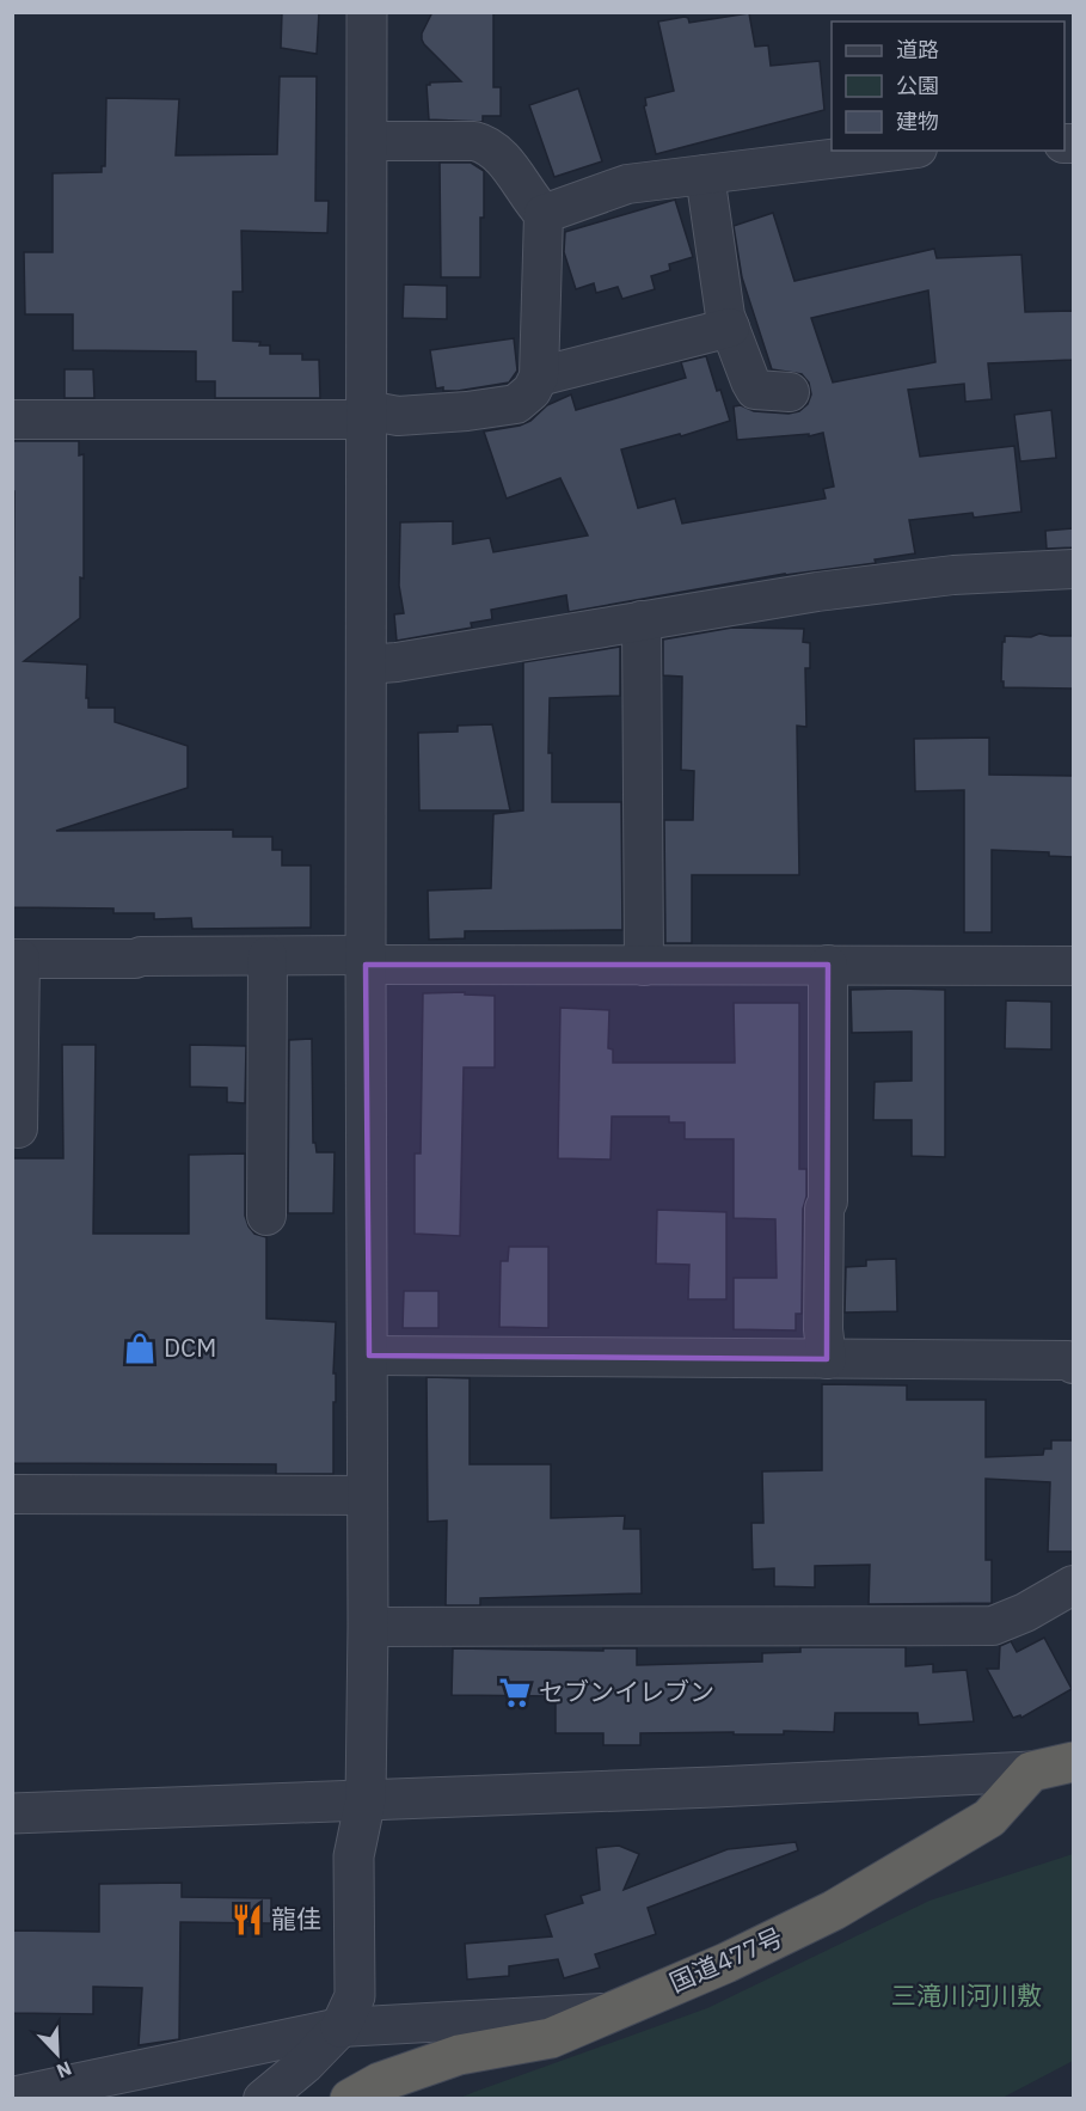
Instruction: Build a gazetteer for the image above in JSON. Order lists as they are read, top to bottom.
{
  "streets": {
    "highway": ["国道477号"]
  },
  "parks": ["三滝川河川敷"],
  "places": {
    "shop": ["DCM"],
    "supermarket": ["セブンイレブン"],
    "restaurant": ["龍佳"]
  },
  "legend": ["道路", "公園", "建物"],
  "north": "bottom right"
}
